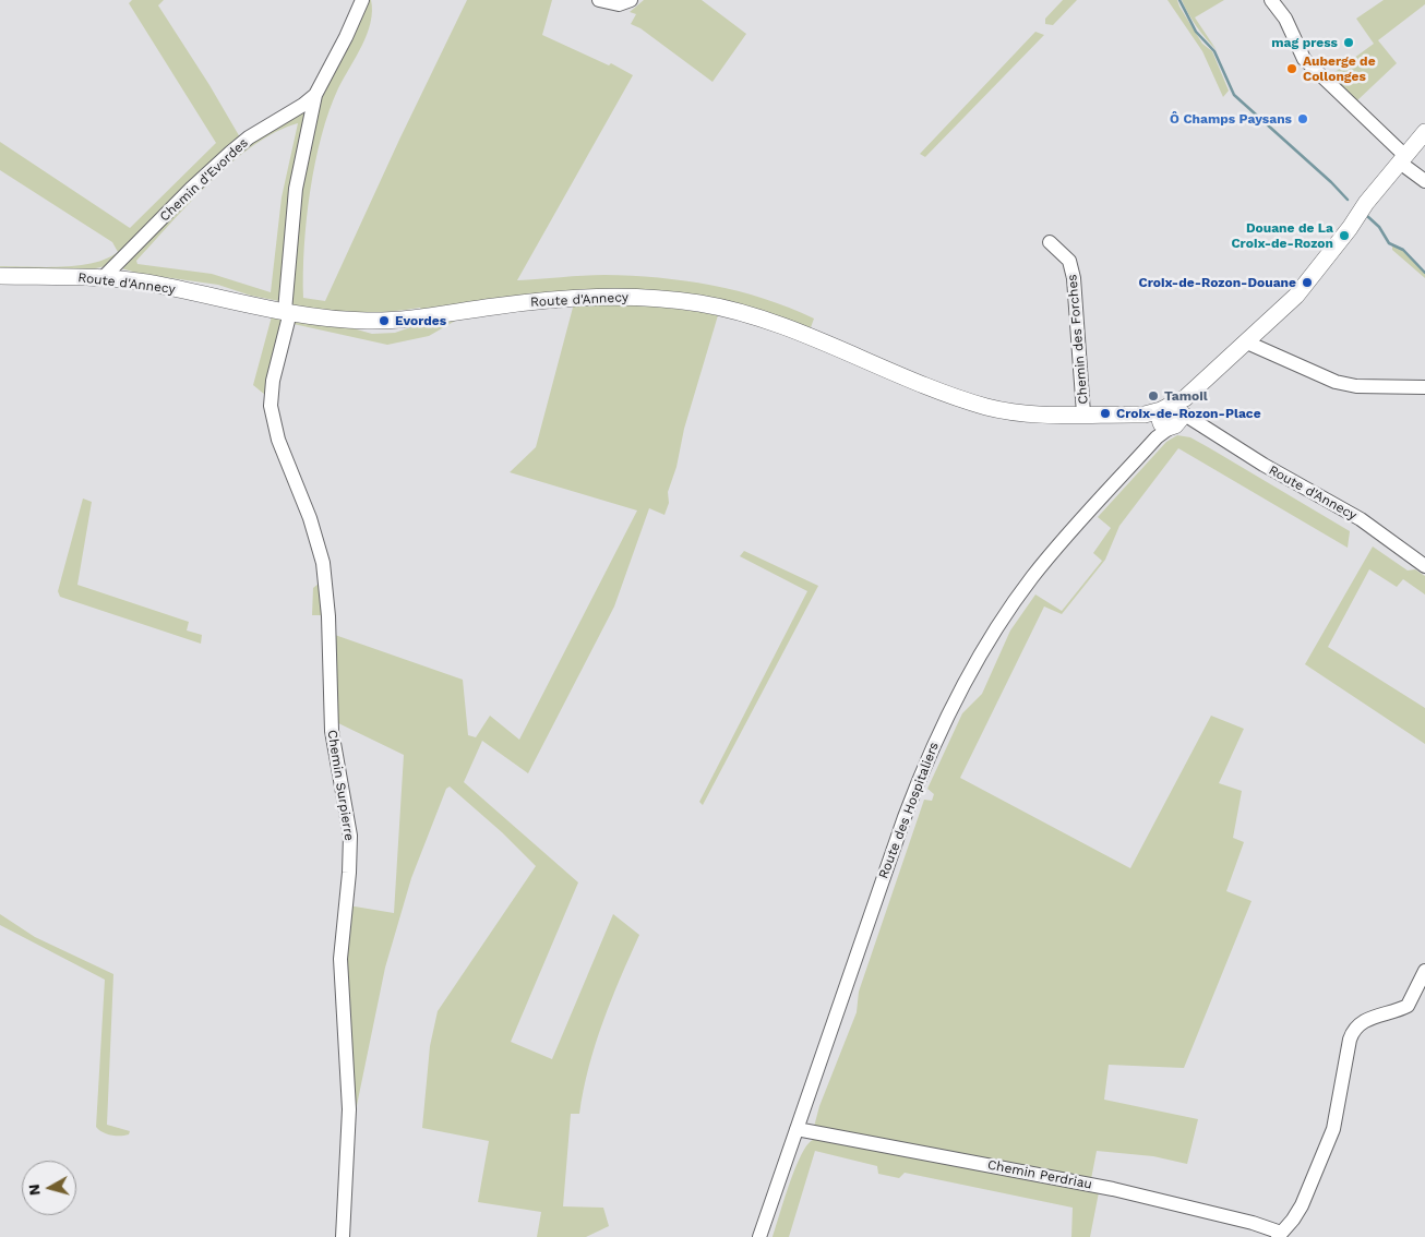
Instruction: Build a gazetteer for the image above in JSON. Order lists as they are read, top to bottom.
{
  "streets": {
    "main road": ["Route d'Annecy"],
    "street": [
      "Chemin d'Evordes",
      "Chemin des Forches",
      "Chemin Surpierre",
      "Route des Hospitaliers",
      "Chemin Perdriau"
    ]
  },
  "crossings": [
    ["Chemin d'Evordes", "Route d'Annecy"],
    ["Chemin d'Evordes", "Chemin Surpierre"],
    ["Route d'Annecy", "Chemin des Forches"],
    ["Route d'Annecy", "Chemin Surpierre"],
    ["Route d'Annecy", "Route des Hospitaliers"],
    ["Route des Hospitaliers", "Chemin Perdriau"]
  ],
  "places": [
    "mag press",
    "Auberge de Collonges",
    "Ô Champs Paysans",
    "Douane de La Croix-de-Rozon",
    "Croix-de-Rozon-Douane",
    "Evordes",
    "Tamoil",
    "Croix-de-Rozon-Place"
  ],
  "north": "left"
}
